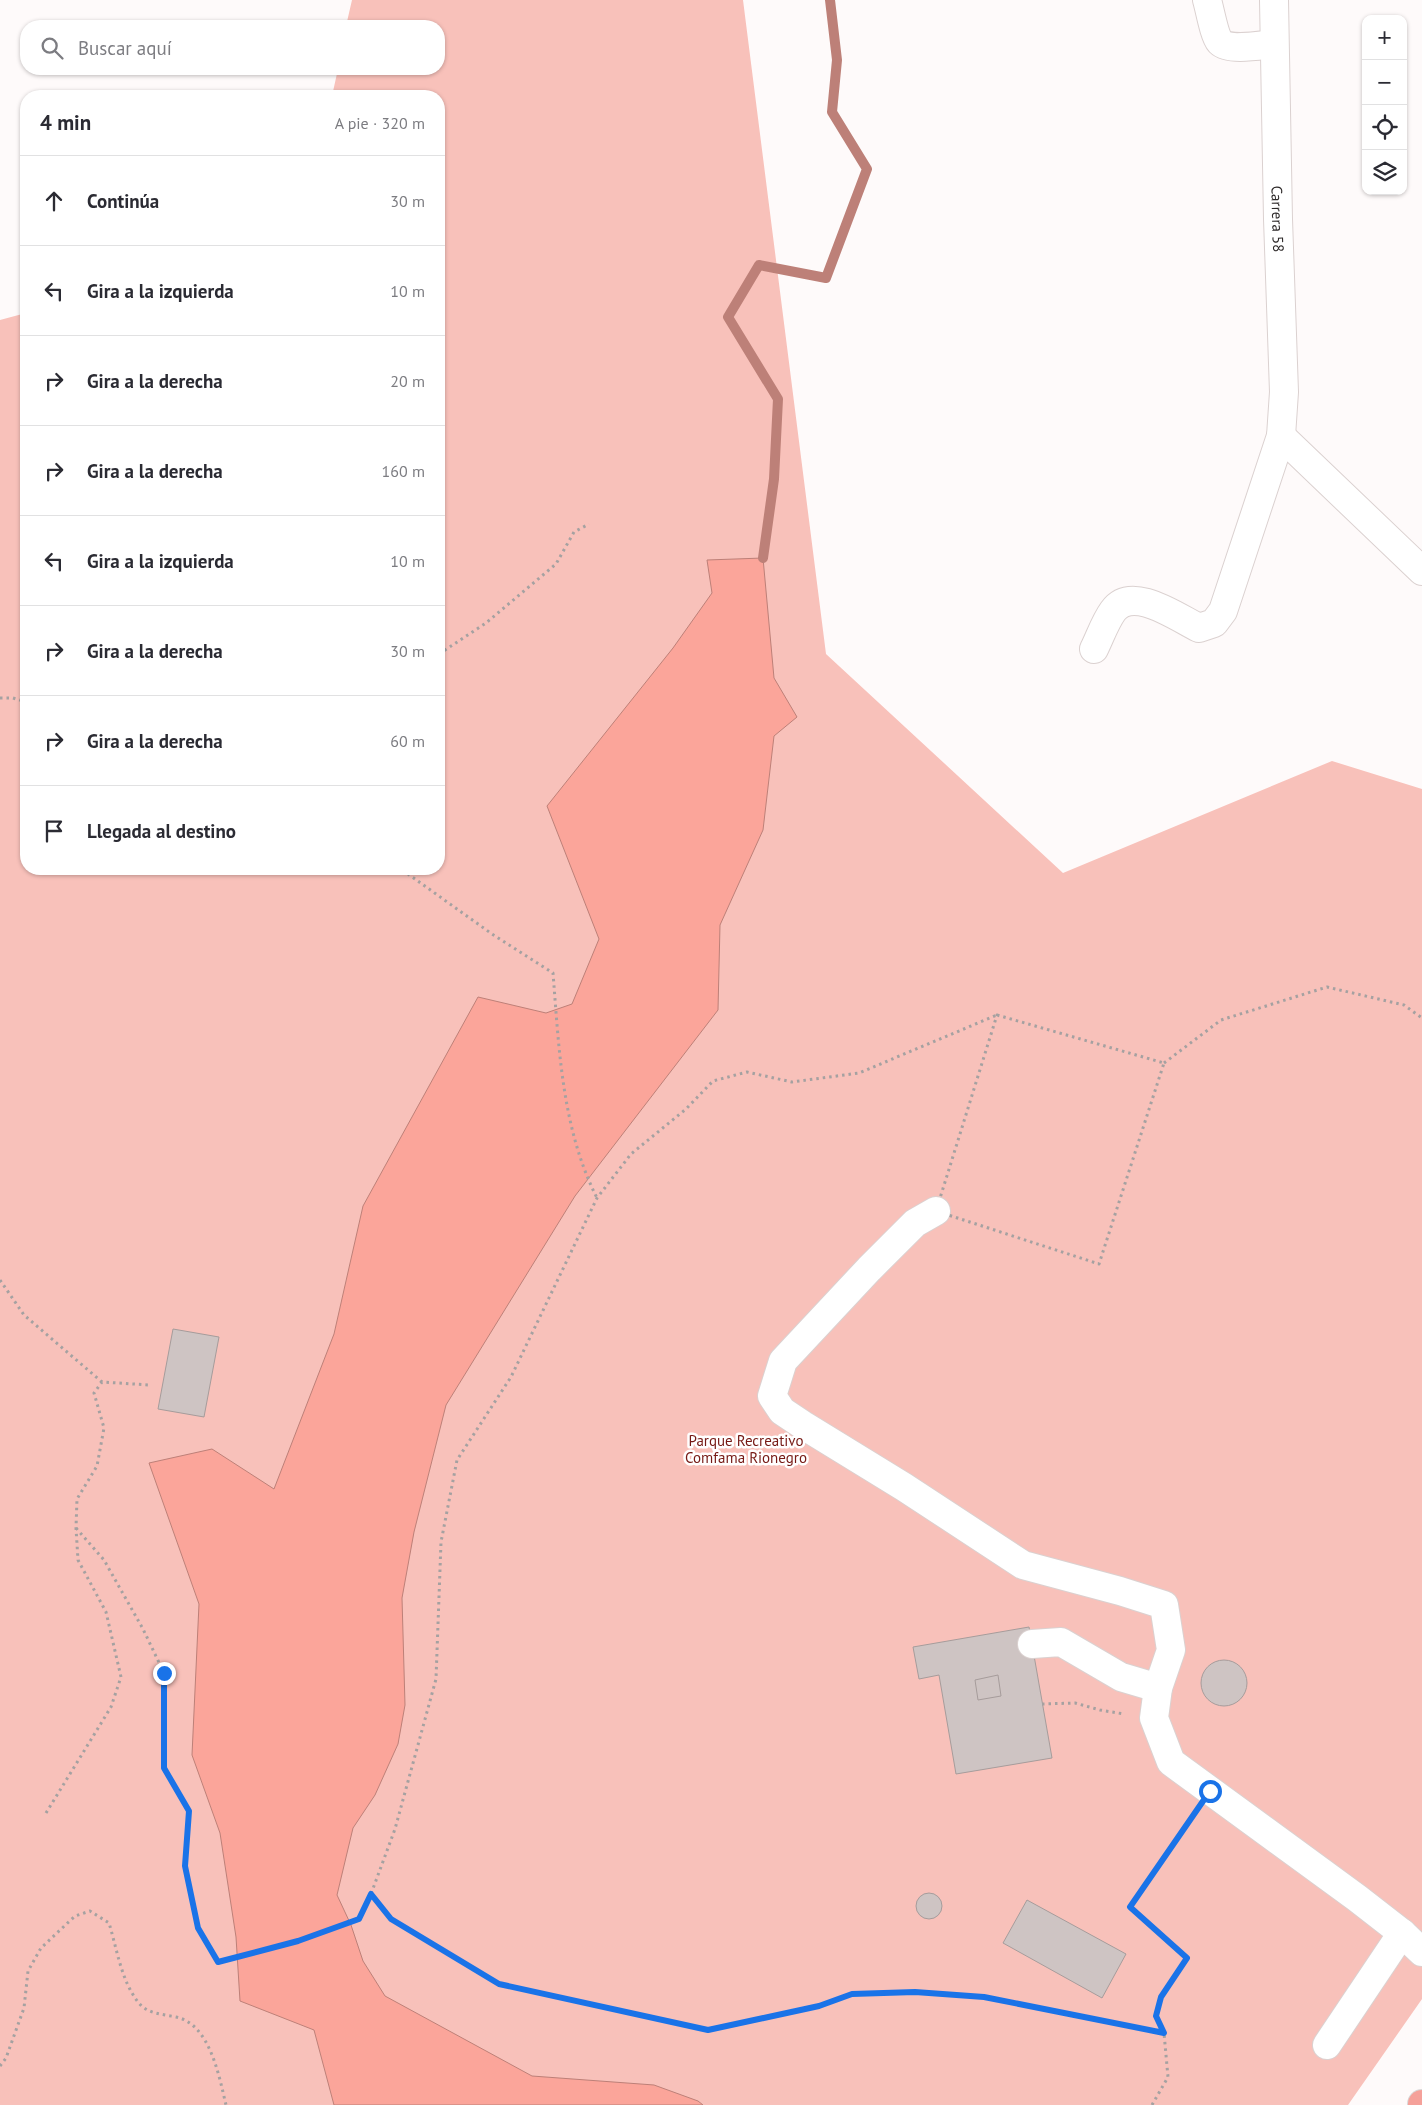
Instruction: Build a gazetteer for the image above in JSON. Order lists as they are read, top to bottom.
{
  "streets": {
    "street": ["Carrera 58"]
  },
  "parks": ["Parque Recreativo Comfama Rionegro"],
  "page": {
    "map_buttons": ["+", "−"],
    "search": "Buscar aquí",
    "heading": ["4 min", "A pie · 320 m"],
    "list": [
      ["Continúa", "30 m"],
      ["Gira a la izquierda", "10 m"],
      ["Gira a la derecha", "20 m"],
      ["Gira a la derecha", "160 m"],
      ["Gira a la izquierda", "10 m"],
      ["Gira a la derecha", "30 m"],
      ["Gira a la derecha", "60 m"],
      "Llegada al destino"
    ]
  }
}
